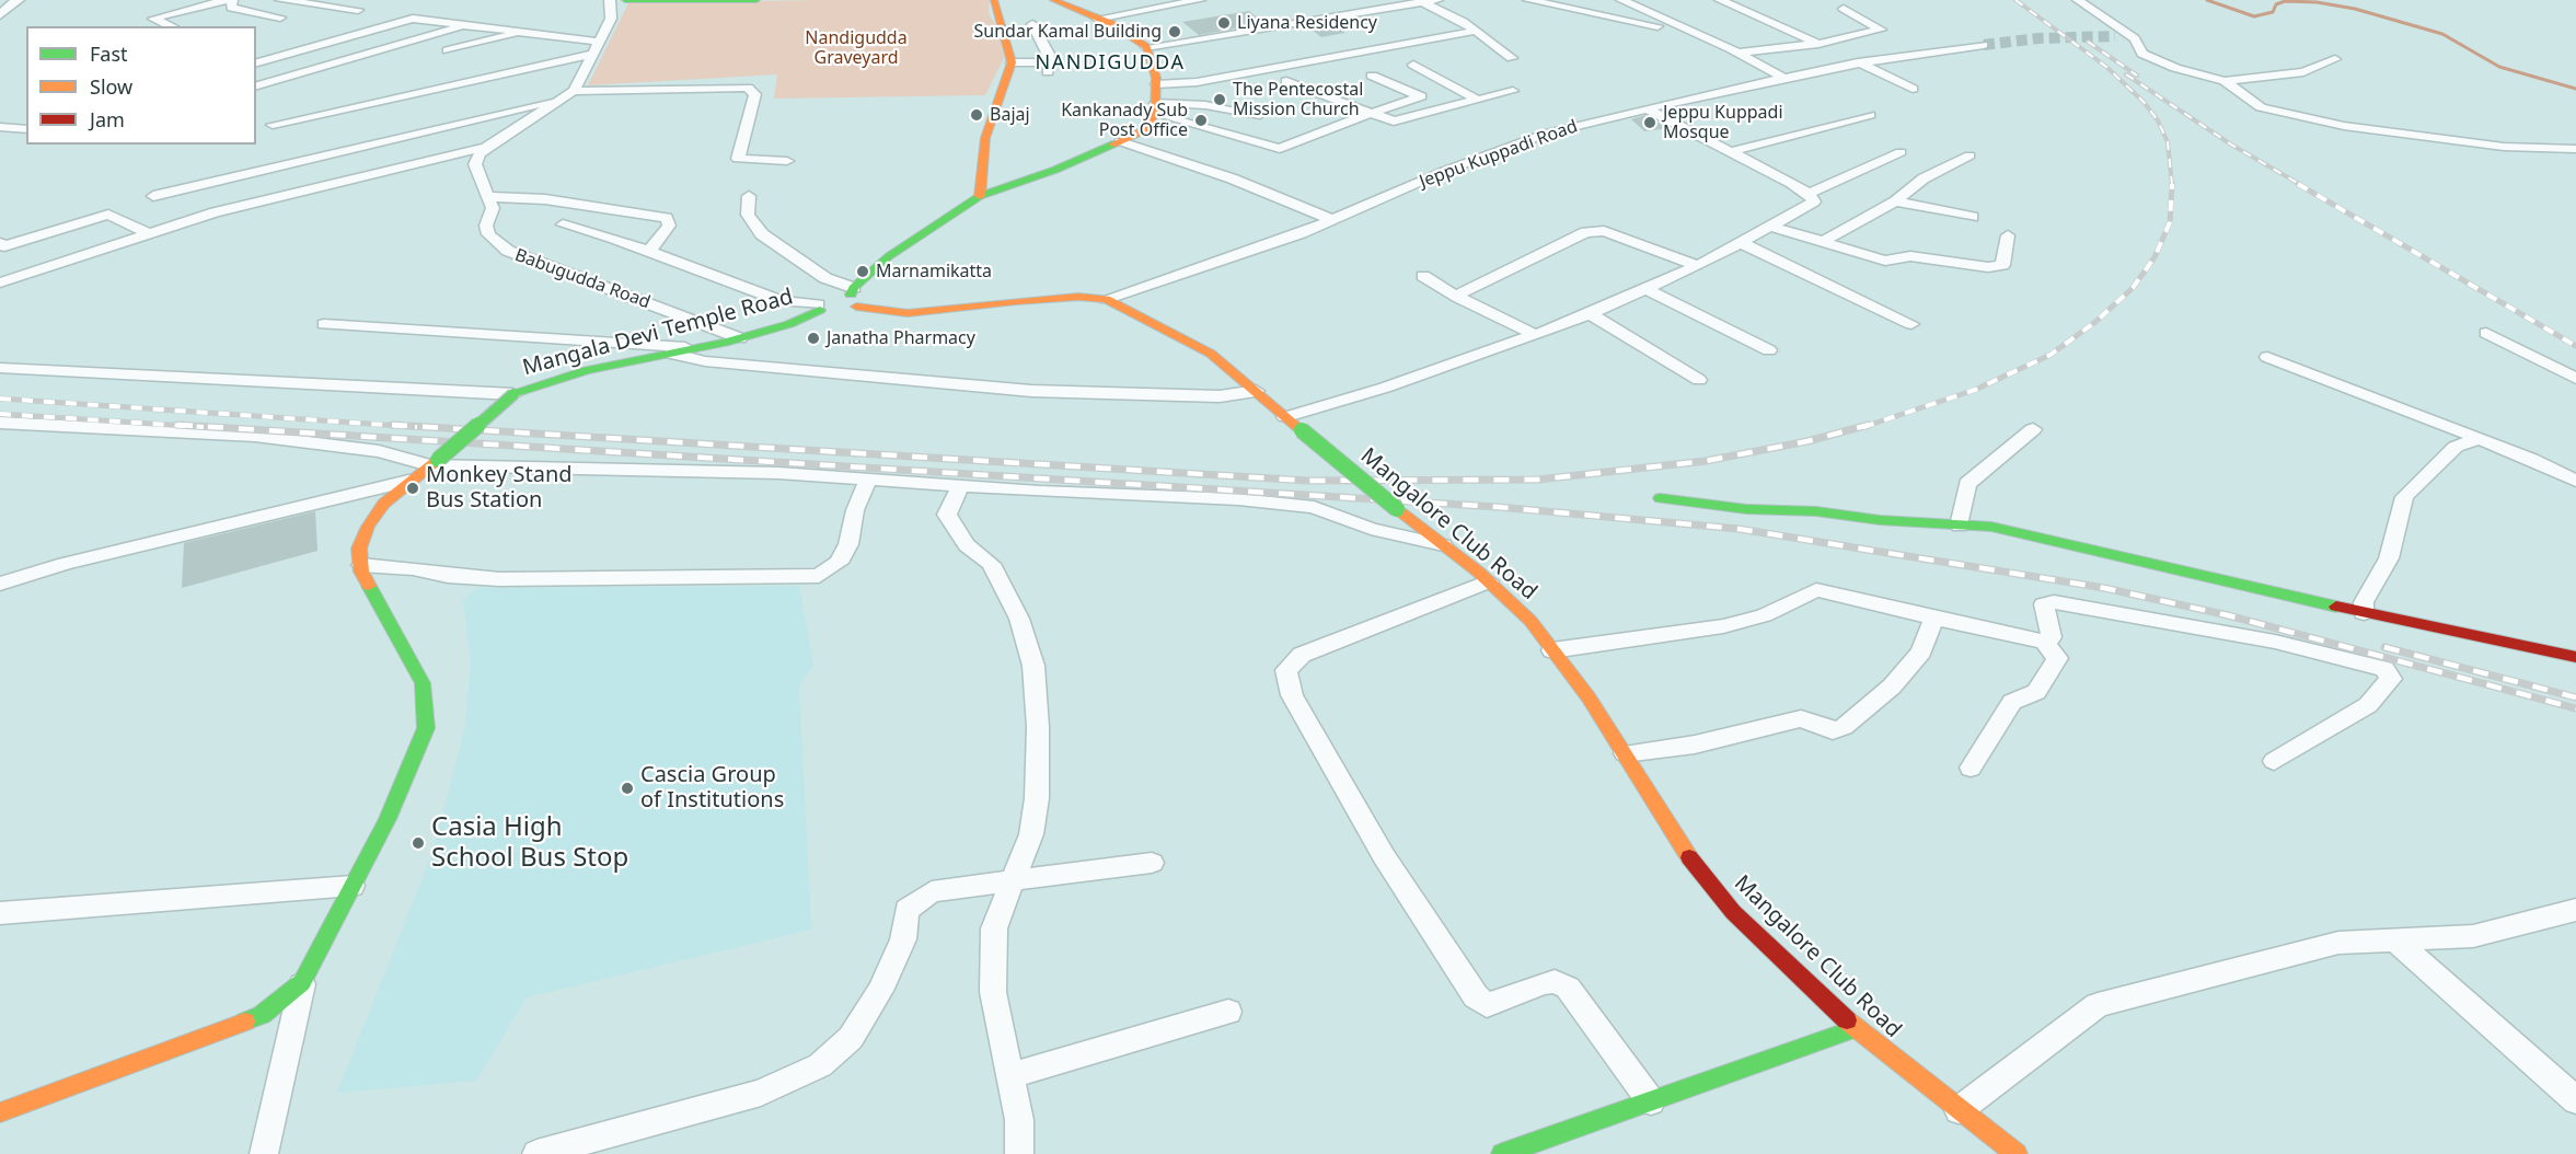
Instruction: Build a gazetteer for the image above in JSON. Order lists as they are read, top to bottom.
{
  "streets": {
    "main road": ["Mangala Devi Temple Road", "Mangalore Club Road"],
    "street": ["Jeppu Kuppadi Road", "Babugudda Road"]
  },
  "crossings": [
    ["Jeppu Kuppadi Road", "Mangalore Club Road"],
    ["Babugudda Road", "Mangala Devi Temple Road"],
    ["Mangala Devi Temple Road", "Mangalore Club Road"]
  ],
  "districts": ["NANDIGUDDA"],
  "parks": ["Nandigudda Graveyard"],
  "places": [
    "Liyana Residency",
    "Sundar Kamal Building",
    "The Pentecostal Mission Church",
    "Bajaj",
    "Kankanady Sub Post Office",
    "Jeppu Kuppadi Mosque",
    "Marnamikatta",
    "Janatha Pharmacy",
    "Monkey Stand Bus Station",
    "Cascia Group of Institutions",
    "Casia High School Bus Stop"
  ],
  "legend": ["Fast", "Slow", "Jam"]
}
